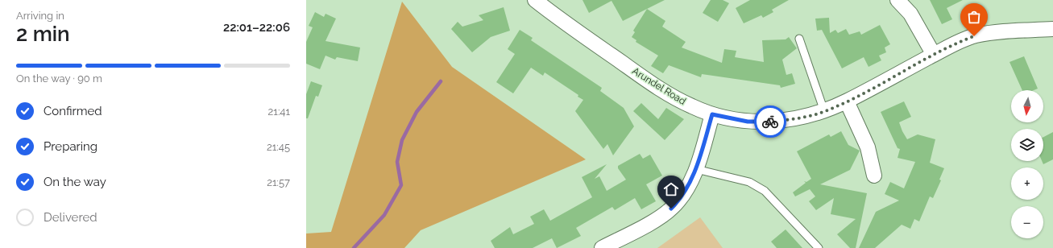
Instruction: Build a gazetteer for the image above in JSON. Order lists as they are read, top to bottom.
{
  "streets": {
    "street": ["Arundel Road"]
  },
  "north": "bottom",
  "page": {
    "heading": ["2 min", "Arriving in", "22:01–22:06"],
    "bar": "On the way · 90 m",
    "map_buttons": ["+", "−"],
    "list": [
      ["Confirmed", "21:41"],
      ["Preparing", "21:45"],
      ["On the way", "21:57"],
      "Delivered"
    ]
  }
}
